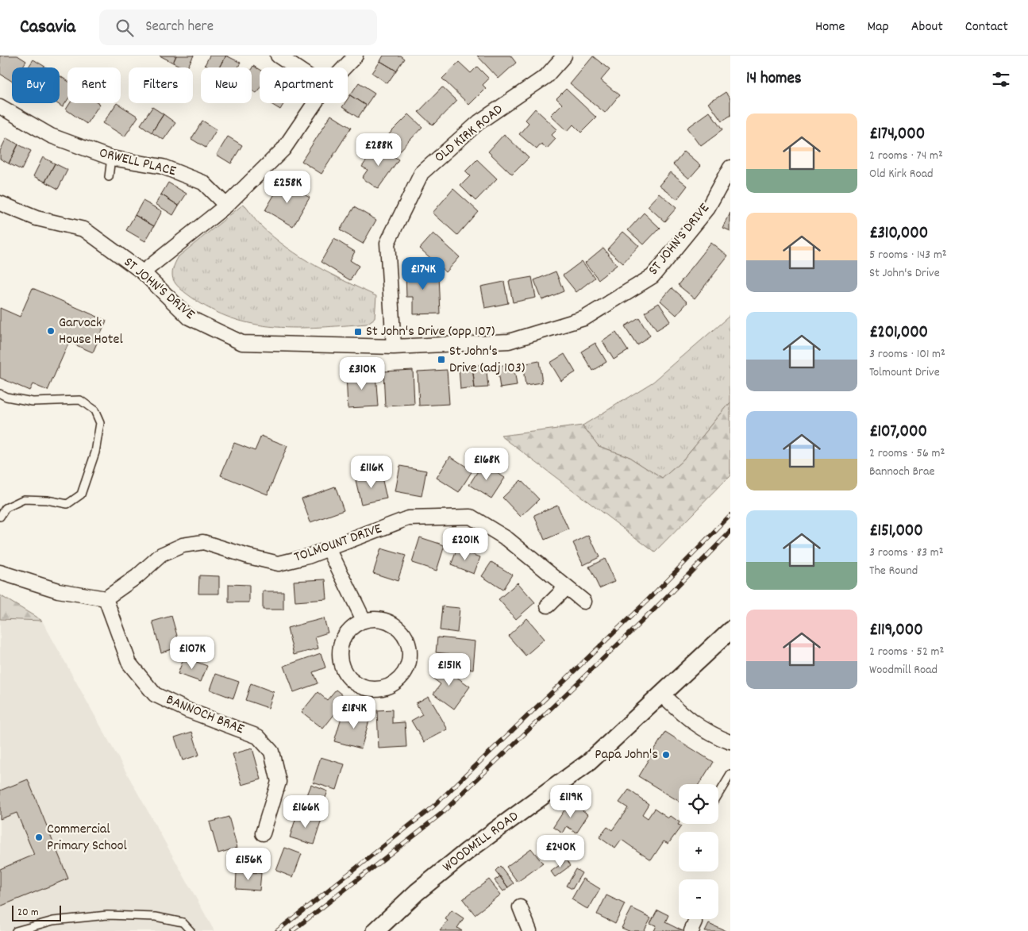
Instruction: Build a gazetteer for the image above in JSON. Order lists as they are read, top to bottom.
{
  "streets": {
    "street": [
      "OLD KIRK ROAD",
      "ORWELL PLACE",
      "ST JOHN'S DRIVE",
      "TOLMOUNT DRIVE",
      "BANNOCH BRAE",
      "WOODMILL ROAD"
    ]
  },
  "crossings": [
    ["OLD KIRK ROAD", "ST JOHN'S DRIVE"],
    ["TOLMOUNT DRIVE", "BANNOCH BRAE"]
  ],
  "places": {
    "other": ["Garvock House Hotel", "Papa John's", "Commercial Primary School"],
    "transit": ["St John's Drive (opp 107)", "St John's Drive (adj 103)"]
  },
  "scale_bar": "20 m",
  "page": {
    "header": "Casavia",
    "search": "Search here",
    "nav": [
      "Home",
      "Map",
      "About",
      "Contact"
    ],
    "heading": "14 homes",
    "chip": [
      "Buy",
      "Rent",
      "Filters",
      "New",
      "Apartment"
    ],
    "list": [
      {
        "name": "£174,000",
        "note": "2 rooms · 74 m² · Old Kirk Road"
      },
      {
        "name": "£310,000",
        "note": "5 rooms · 143 m² · St John's Drive"
      },
      {
        "name": "£201,000",
        "note": "3 rooms · 101 m² · Tolmount Drive"
      },
      {
        "name": "£107,000",
        "note": "2 rooms · 56 m² · Bannoch Brae"
      },
      {
        "name": "£151,000",
        "note": "3 rooms · 83 m² · The Round"
      },
      {
        "name": "£119,000",
        "note": "2 rooms · 52 m² · Woodmill Road"
      }
    ],
    "price": [
      "£288K",
      "£258K",
      "£174K",
      "£310K",
      "£168K",
      "£116K",
      "£201K",
      "£107K",
      "£151K",
      "£184K",
      "£119K",
      "£166K",
      "£240K",
      "£156K"
    ],
    "map_buttons": ["+", "−"],
    "scale": "20 m"
  }
}
